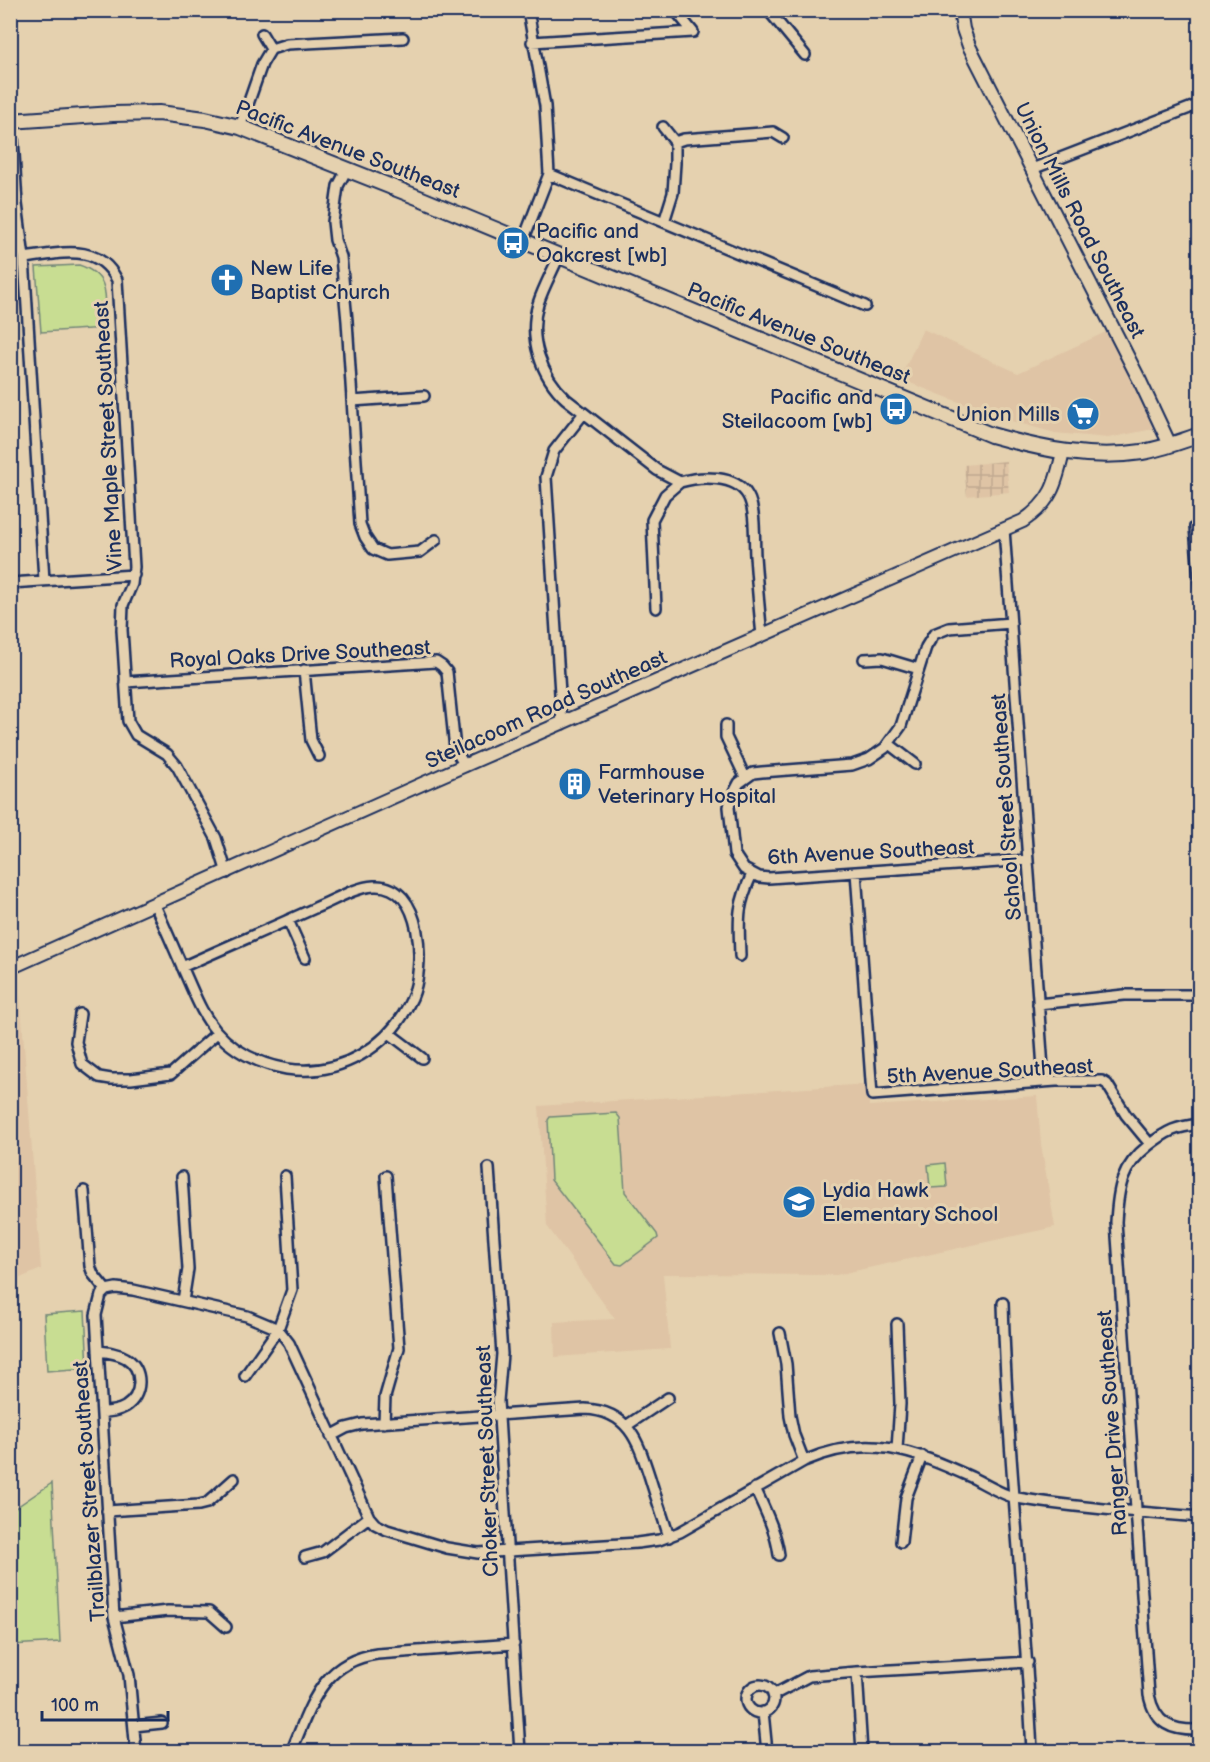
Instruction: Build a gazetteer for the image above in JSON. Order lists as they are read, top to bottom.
{
  "streets": {
    "main road": ["Pacific Avenue Southeast"],
    "street": [
      "Union Mills Road Southeast",
      "Vine Maple Street Southeast",
      "Royal Oaks Drive Southeast",
      "Steilacoom Road Southeast",
      "School Street Southeast",
      "6th Avenue Southeast",
      "5th Avenue Southeast",
      "Ranger Drive Southeast",
      "Choker Street Southeast",
      "Trailblazer Street Southeast"
    ]
  },
  "crossings": [
    ["Pacific Avenue Southeast", "Union Mills Road Southeast"],
    ["Pacific Avenue Southeast", "Steilacoom Road Southeast"],
    ["Vine Maple Street Southeast", "Royal Oaks Drive Southeast"],
    ["Vine Maple Street Southeast", "Steilacoom Road Southeast"],
    ["Royal Oaks Drive Southeast", "Steilacoom Road Southeast"],
    ["Steilacoom Road Southeast", "School Street Southeast"],
    ["School Street Southeast", "6th Avenue Southeast"],
    ["School Street Southeast", "5th Avenue Southeast"],
    ["6th Avenue Southeast", "5th Avenue Southeast"],
    ["5th Avenue Southeast", "Ranger Drive Southeast"]
  ],
  "places": {
    "bus stop": ["Pacific and Oakcrest [wb]", "Pacific and Steilacoom [wb]"],
    "church": ["New Life Baptist Church"],
    "supermarket": ["Union Mills"],
    "building": ["Farmhouse Veterinary Hospital"],
    "school or university": ["Lydia Hawk Elementary School"]
  },
  "scale_bar": "100 m"
}
